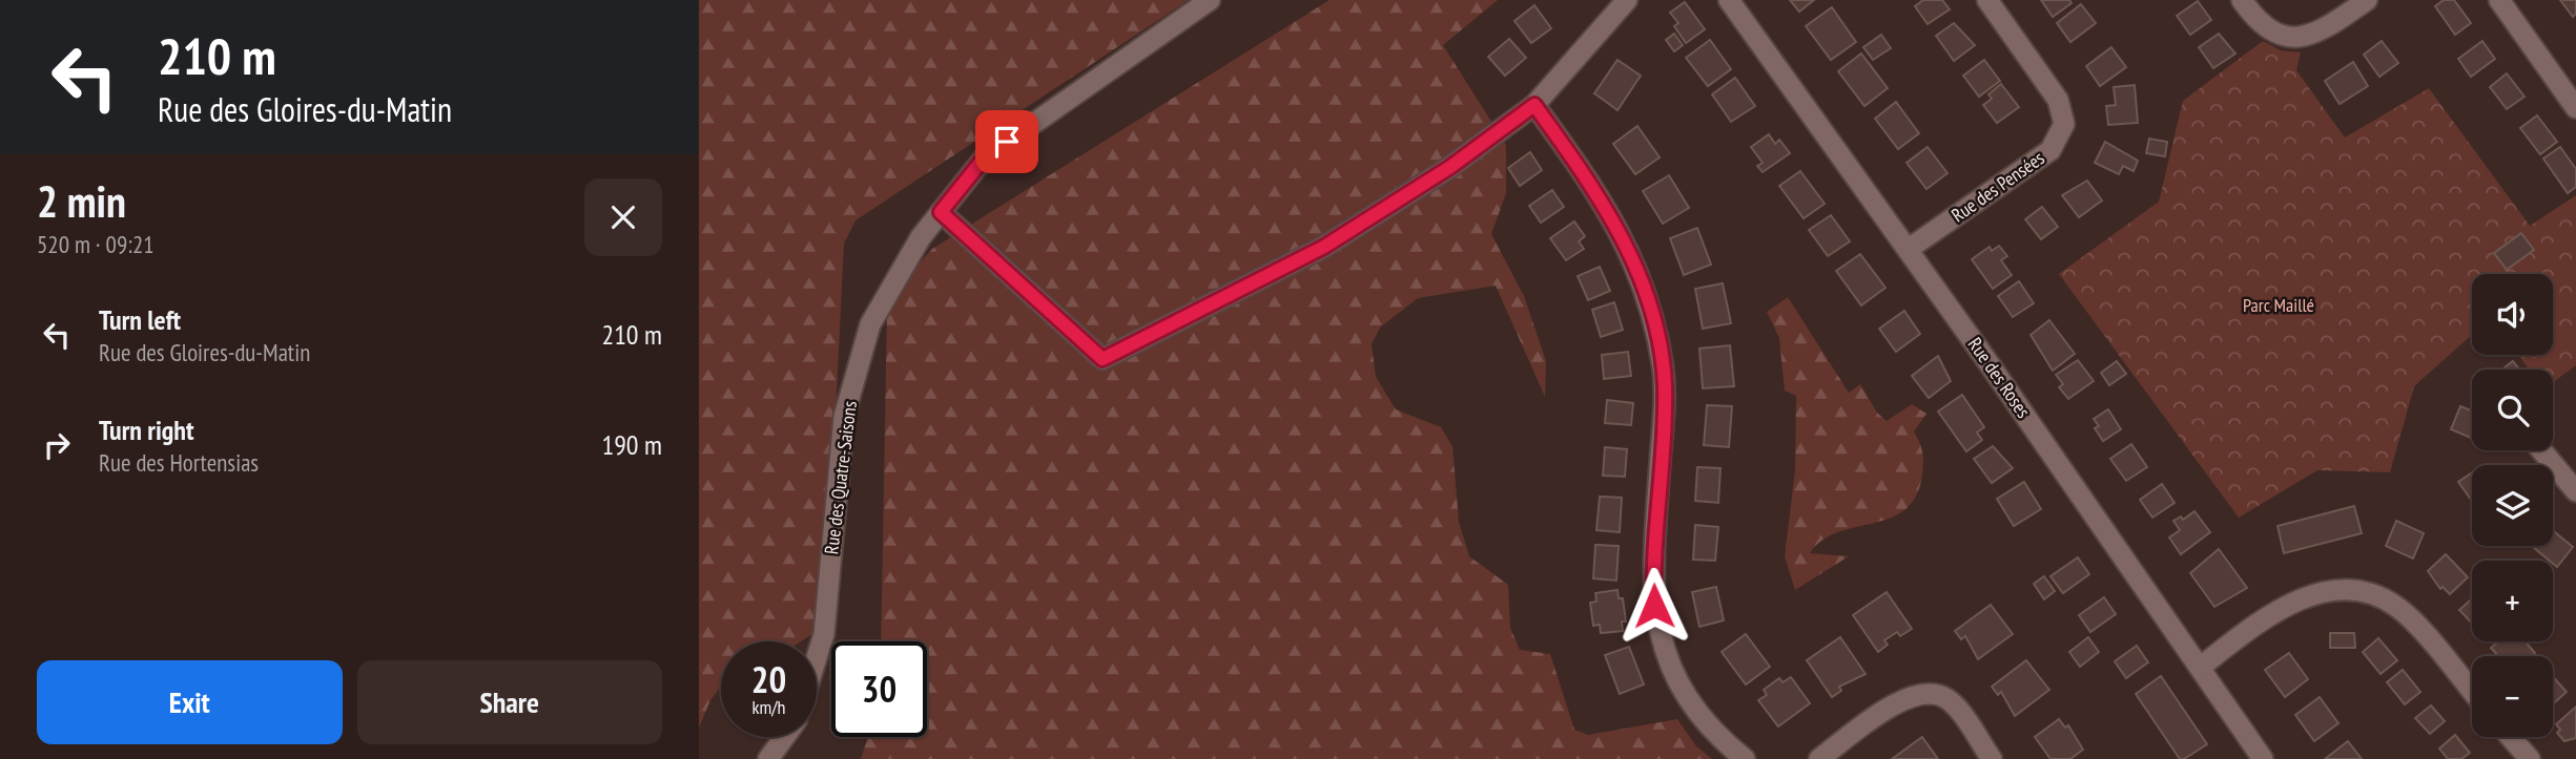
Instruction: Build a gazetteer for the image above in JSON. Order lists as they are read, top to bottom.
{
  "streets": {
    "street": ["Rue des Pensées", "Rue des Roses", "Rue des Quatre-Saisons"]
  },
  "crossings": [
    ["Rue des Pensées", "Rue des Roses"]
  ],
  "parks": ["Parc Maillé"],
  "page": {
    "turn": ["210 m", "Rue des Gloires-du-Matin"],
    "heading": ["2 min", "520 m · 09:21"],
    "map_buttons": ["+", "−"],
    "list": [
      {
        "name": "Turn left",
        "note": "Rue des Gloires-du-Matin",
        "value": "210 m"
      },
      {
        "name": "Turn right",
        "note": "Rue des Hortensias",
        "value": "190 m"
      }
    ],
    "speed": "20 km/h",
    "limit": "30",
    "buttons": ["Exit", "Share"]
  }
}
